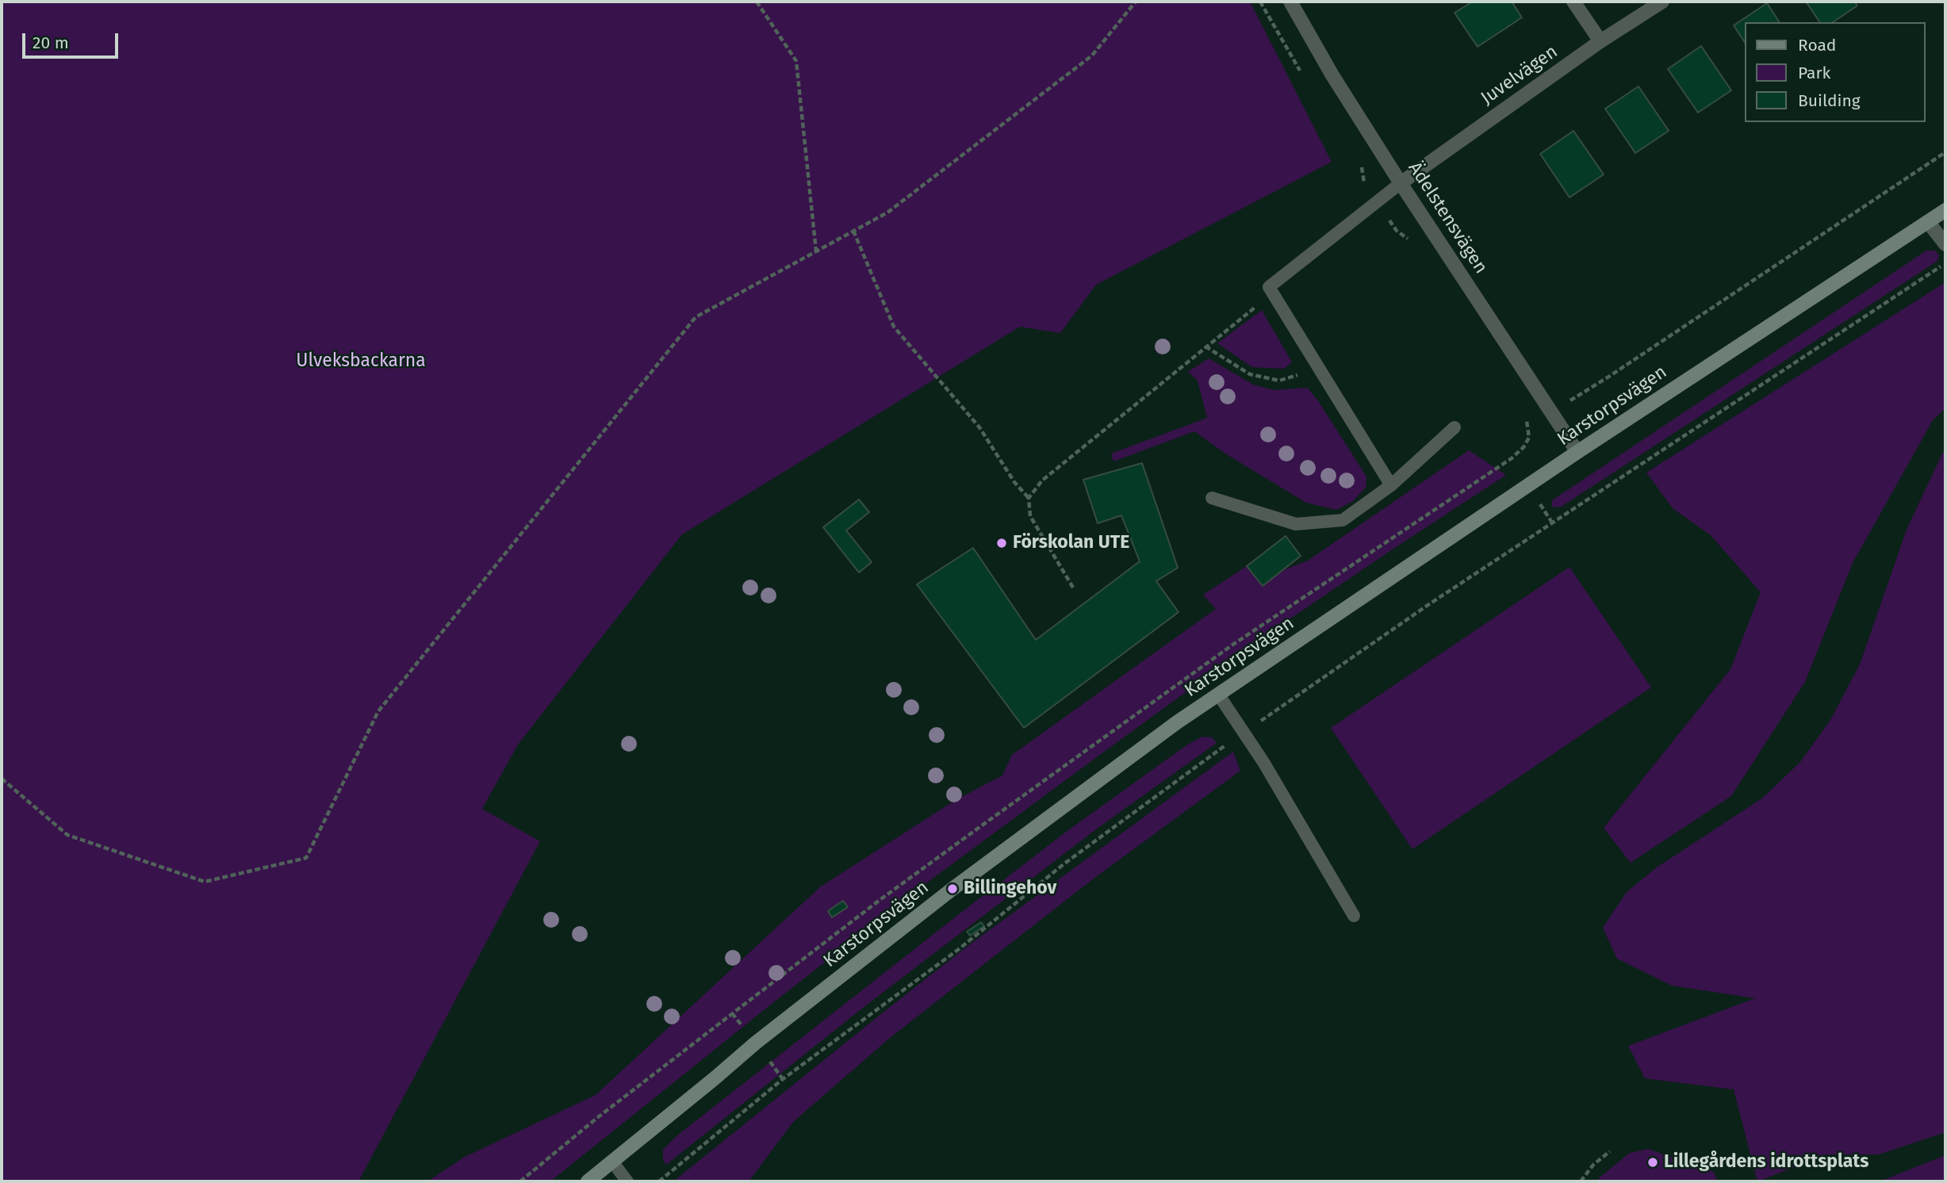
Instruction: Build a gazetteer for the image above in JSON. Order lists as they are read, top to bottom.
{
  "streets": {
    "main road": ["Karstorpsvägen"],
    "street": ["Juvelvägen", "Ädelstensvägen"]
  },
  "crossings": [
    ["Juvelvägen", "Ädelstensvägen"],
    ["Ädelstensvägen", "Karstorpsvägen"]
  ],
  "parks": ["Ulveksbackarna"],
  "places": ["Förskolan UTE", "Billingehov", "Lillegårdens idrottsplats"],
  "legend": ["Road", "Park", "Building"],
  "scale_bar": "20 m"
}
